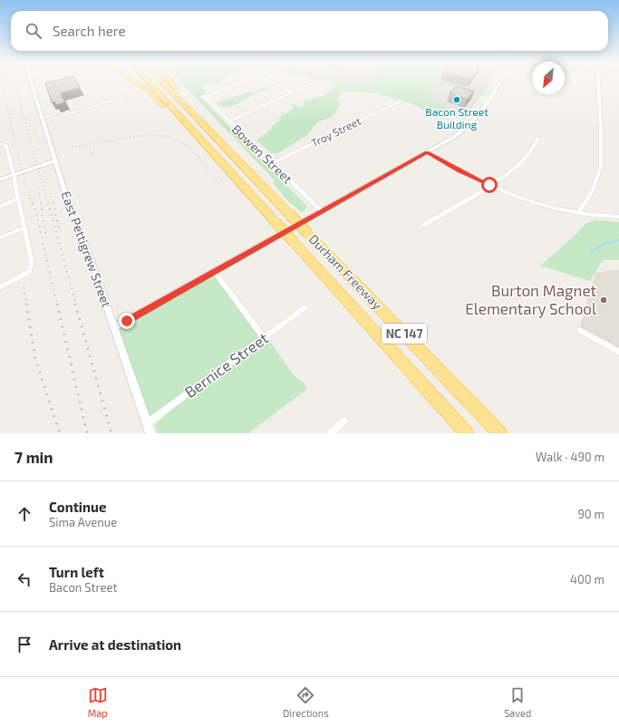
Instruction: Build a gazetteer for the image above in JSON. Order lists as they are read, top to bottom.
{
  "streets": {
    "highway": ["Durham Freeway", "NC 147"],
    "street": [
      "Troy Street",
      "Bowen Street",
      "East Pettigrew Street",
      "Bernice Street"
    ]
  },
  "crossings": [
    ["Troy Street", "Bowen Street"],
    ["East Pettigrew Street", "Bernice Street"]
  ],
  "places": ["Bacon Street Building", "Burton Magnet Elementary School"],
  "north": "bottom left",
  "page": {
    "search": "Search here",
    "heading": ["7 min", "Walk · 490 m"],
    "list": [
      ["Continue", "Sima Avenue", "90 m"],
      ["Turn left", "Bacon Street", "400 m"],
      "Arrive at destination"
    ],
    "nav": ["Map", "Directions", "Saved"]
  }
}
